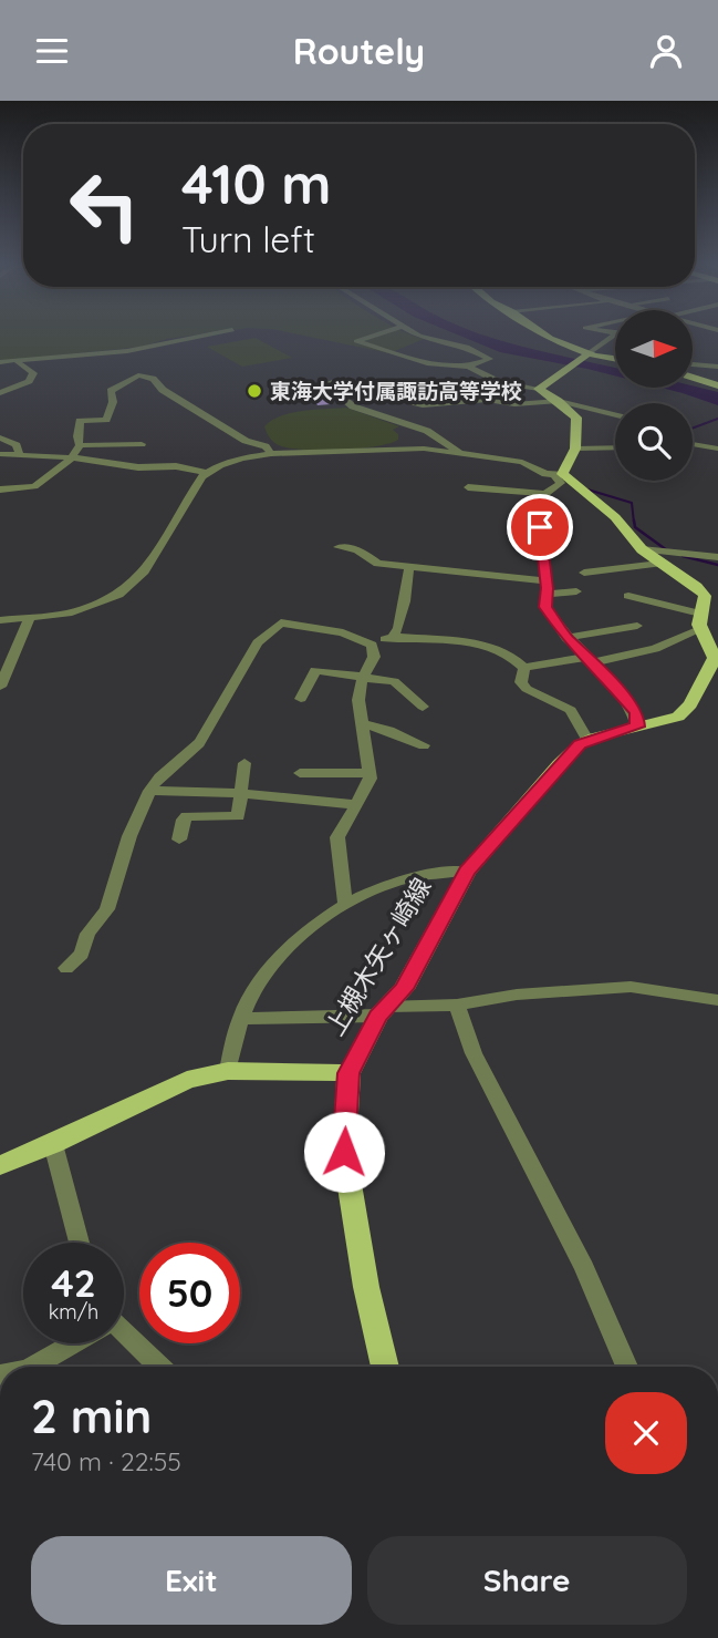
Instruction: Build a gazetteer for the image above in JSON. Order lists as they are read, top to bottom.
{
  "streets": {
    "main road": ["上槻木矢ヶ崎線"]
  },
  "places": ["東海大学付属諏訪高等学校"],
  "north": "right",
  "page": {
    "header": "Routely",
    "turn": ["410 m", "Turn left"],
    "speed": "42 km/h",
    "limit": "50",
    "heading": ["2 min", "740 m · 22:55"],
    "buttons": ["Exit", "Share"]
  }
}
